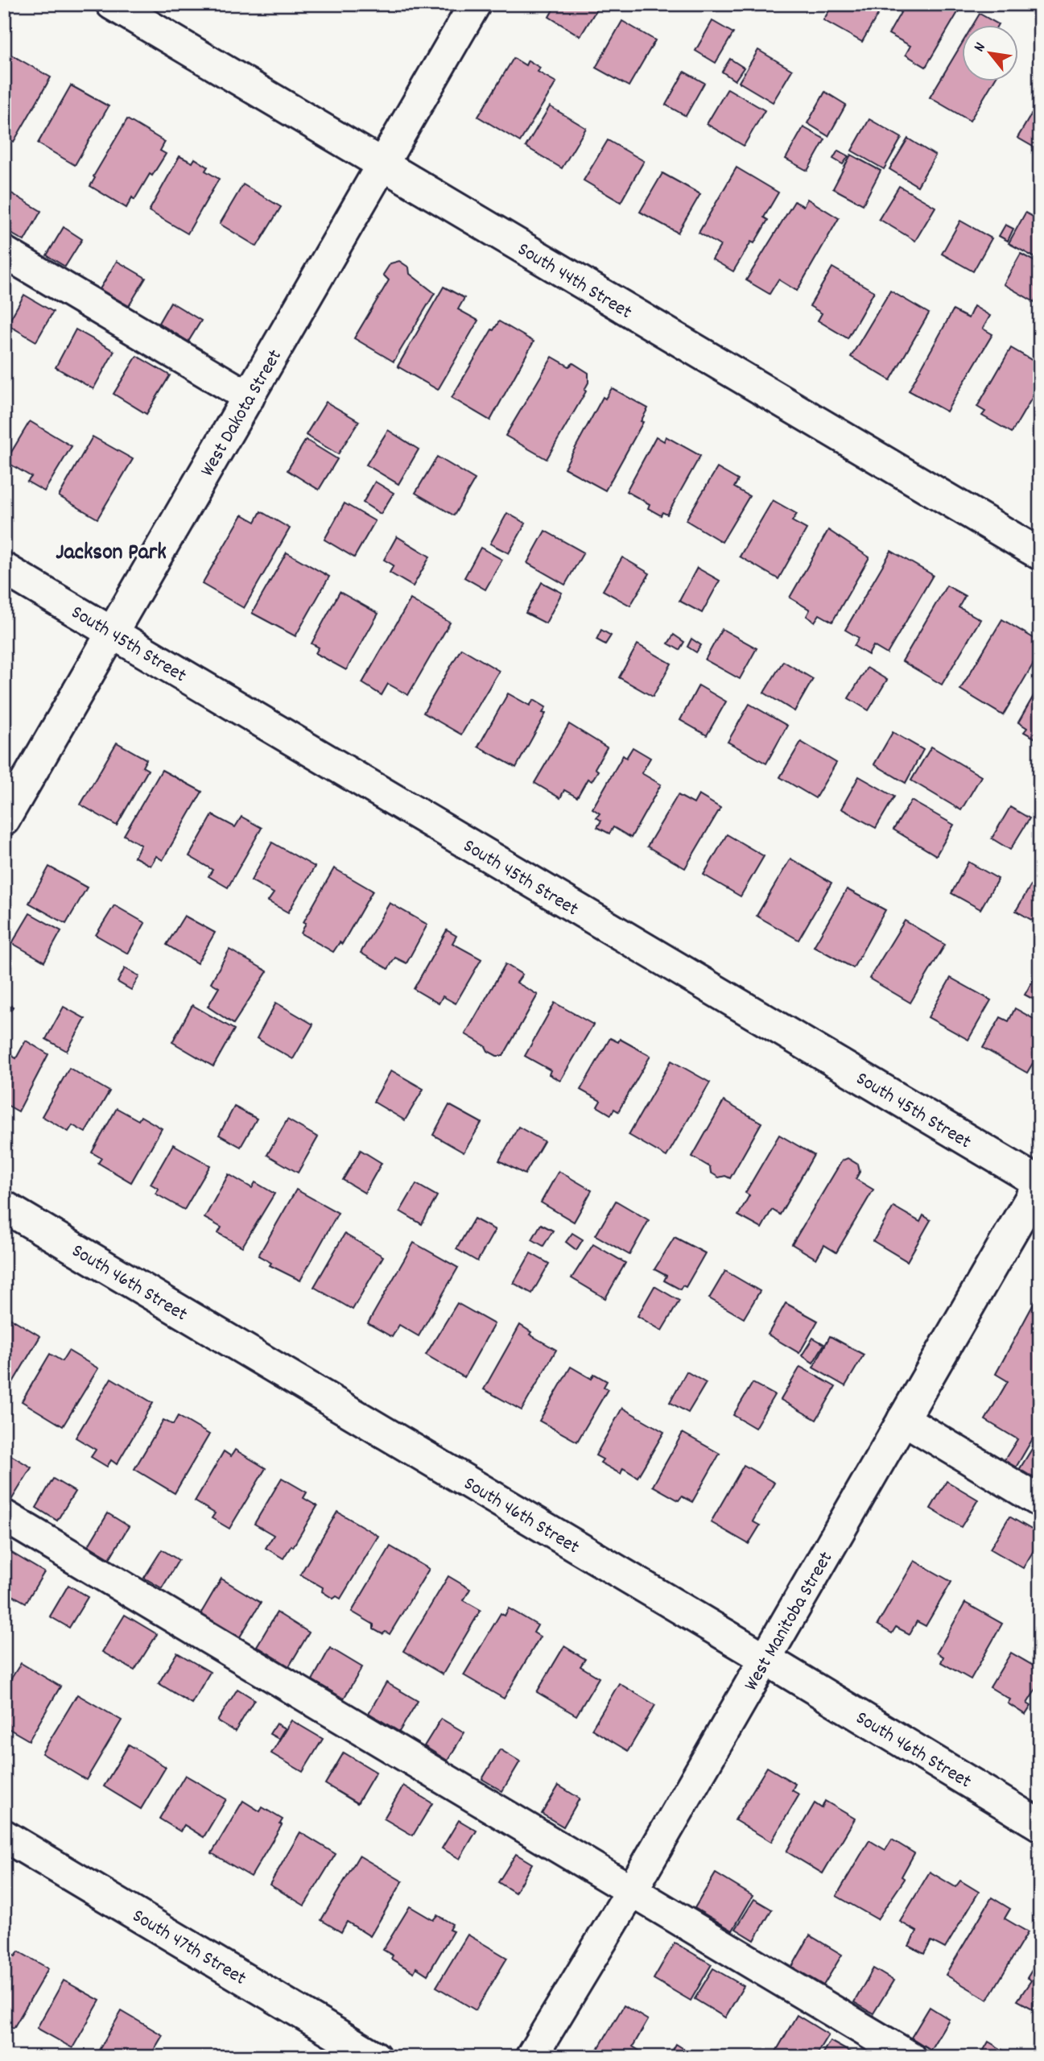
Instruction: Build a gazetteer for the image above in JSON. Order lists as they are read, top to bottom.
{
  "streets": {
    "street": [
      "South 44th Street",
      "West Dakota Street",
      "South 45th Street",
      "South 46th Street",
      "West Manitoba Street",
      "South 47th Street"
    ]
  },
  "crossings": [
    ["South 44th Street", "West Dakota Street"],
    ["West Dakota Street", "South 45th Street"],
    ["South 45th Street", "West Manitoba Street"],
    ["South 46th Street", "West Manitoba Street"]
  ],
  "districts": ["Jackson Park"],
  "north": "top left"
}
